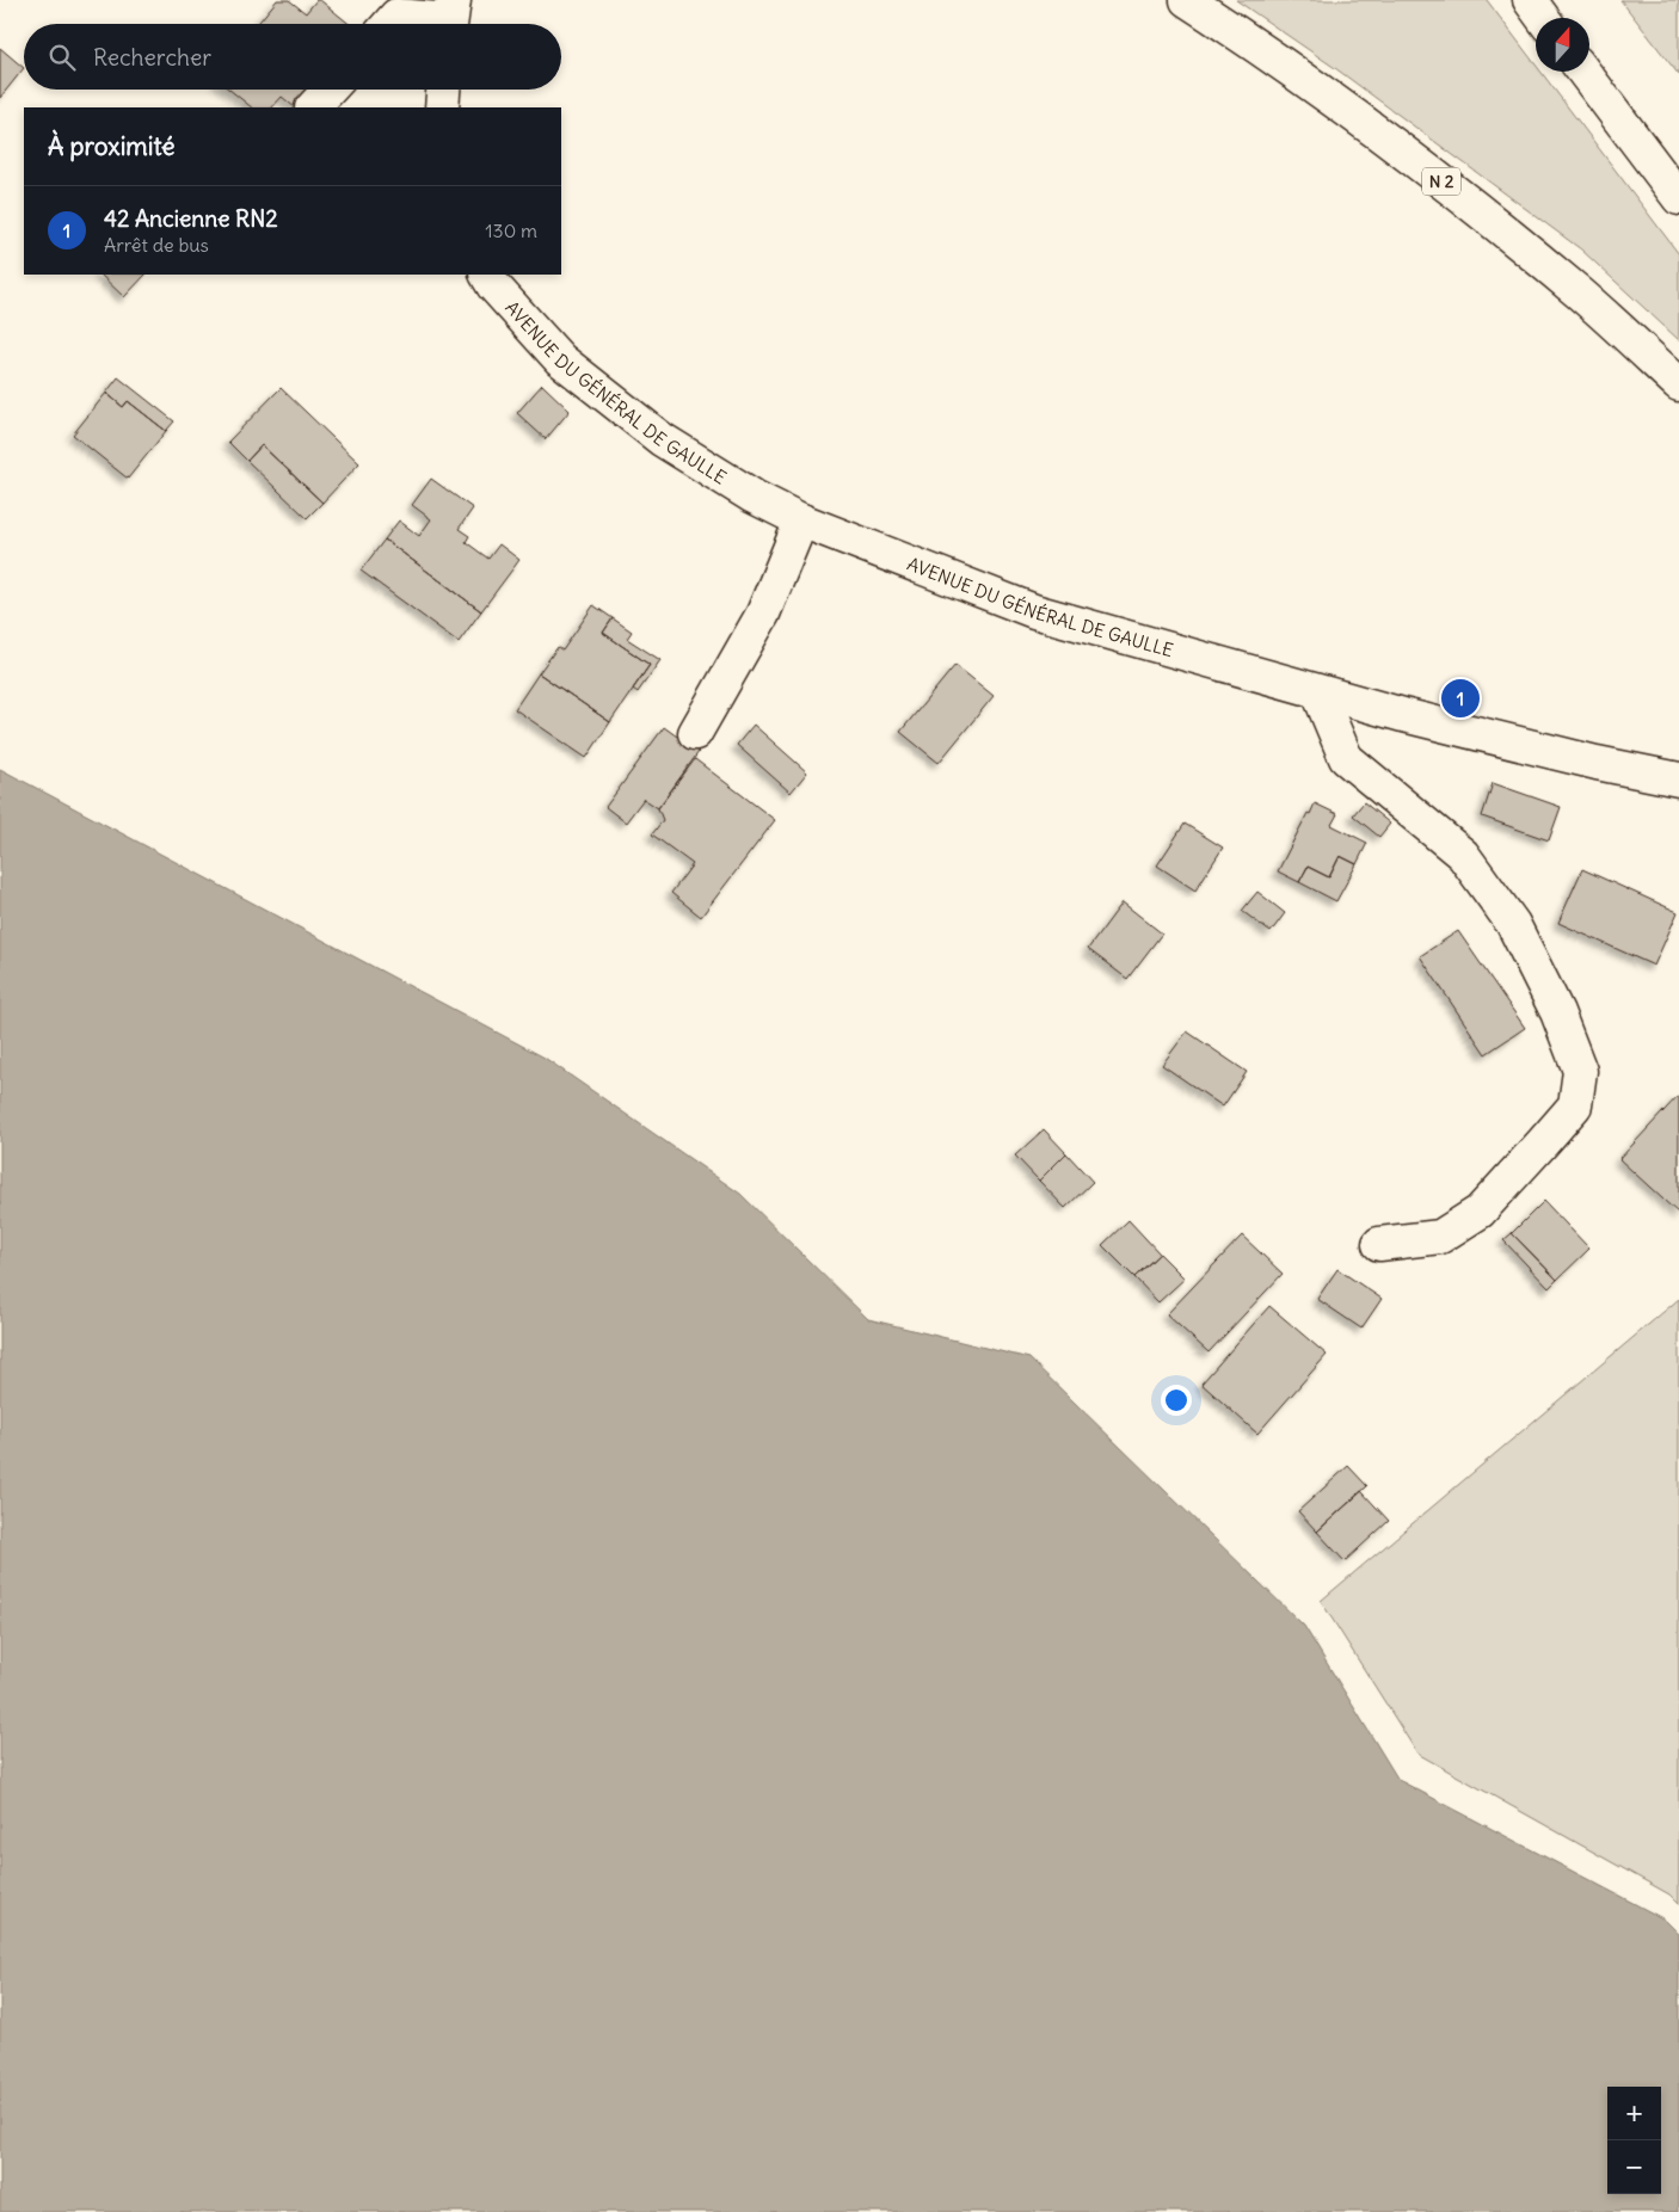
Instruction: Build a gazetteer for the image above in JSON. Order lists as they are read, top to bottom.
{
  "streets": {
    "main road": ["N 2", "AVENUE DU GÉNÉRAL DE GAULLE"]
  },
  "north": "top",
  "page": {
    "search": "Rechercher",
    "heading": "À proximité",
    "list": [
      {
        "mark": "1",
        "name": "42 Ancienne RN2",
        "note": "Arrêt de bus",
        "value": "130 m"
      }
    ],
    "pins": "1",
    "map_buttons": ["+", "−"]
  }
}
